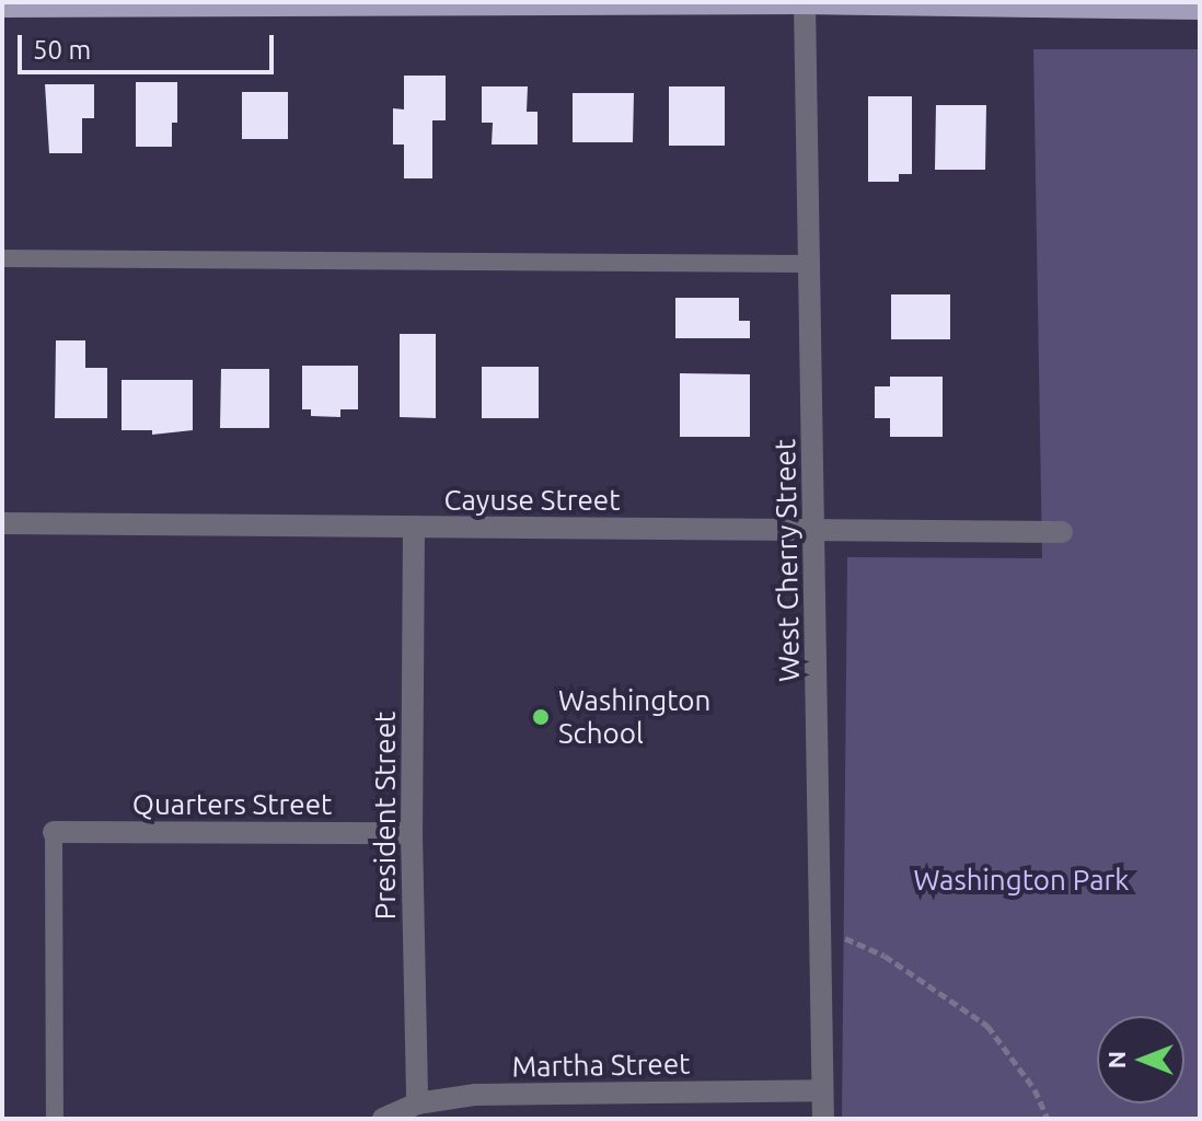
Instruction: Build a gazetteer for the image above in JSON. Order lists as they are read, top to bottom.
{
  "streets": {
    "street": [
      "Cayuse Street",
      "West Cherry Street",
      "Quarters Street",
      "President Street",
      "Martha Street"
    ]
  },
  "crossings": [
    ["Cayuse Street", "West Cherry Street"],
    ["Cayuse Street", "President Street"],
    ["West Cherry Street", "Martha Street"],
    ["Quarters Street", "President Street"],
    ["President Street", "Martha Street"]
  ],
  "parks": ["Washington Park"],
  "places": ["Washington School"],
  "scale_bar": "50 m",
  "north": "left"
}
